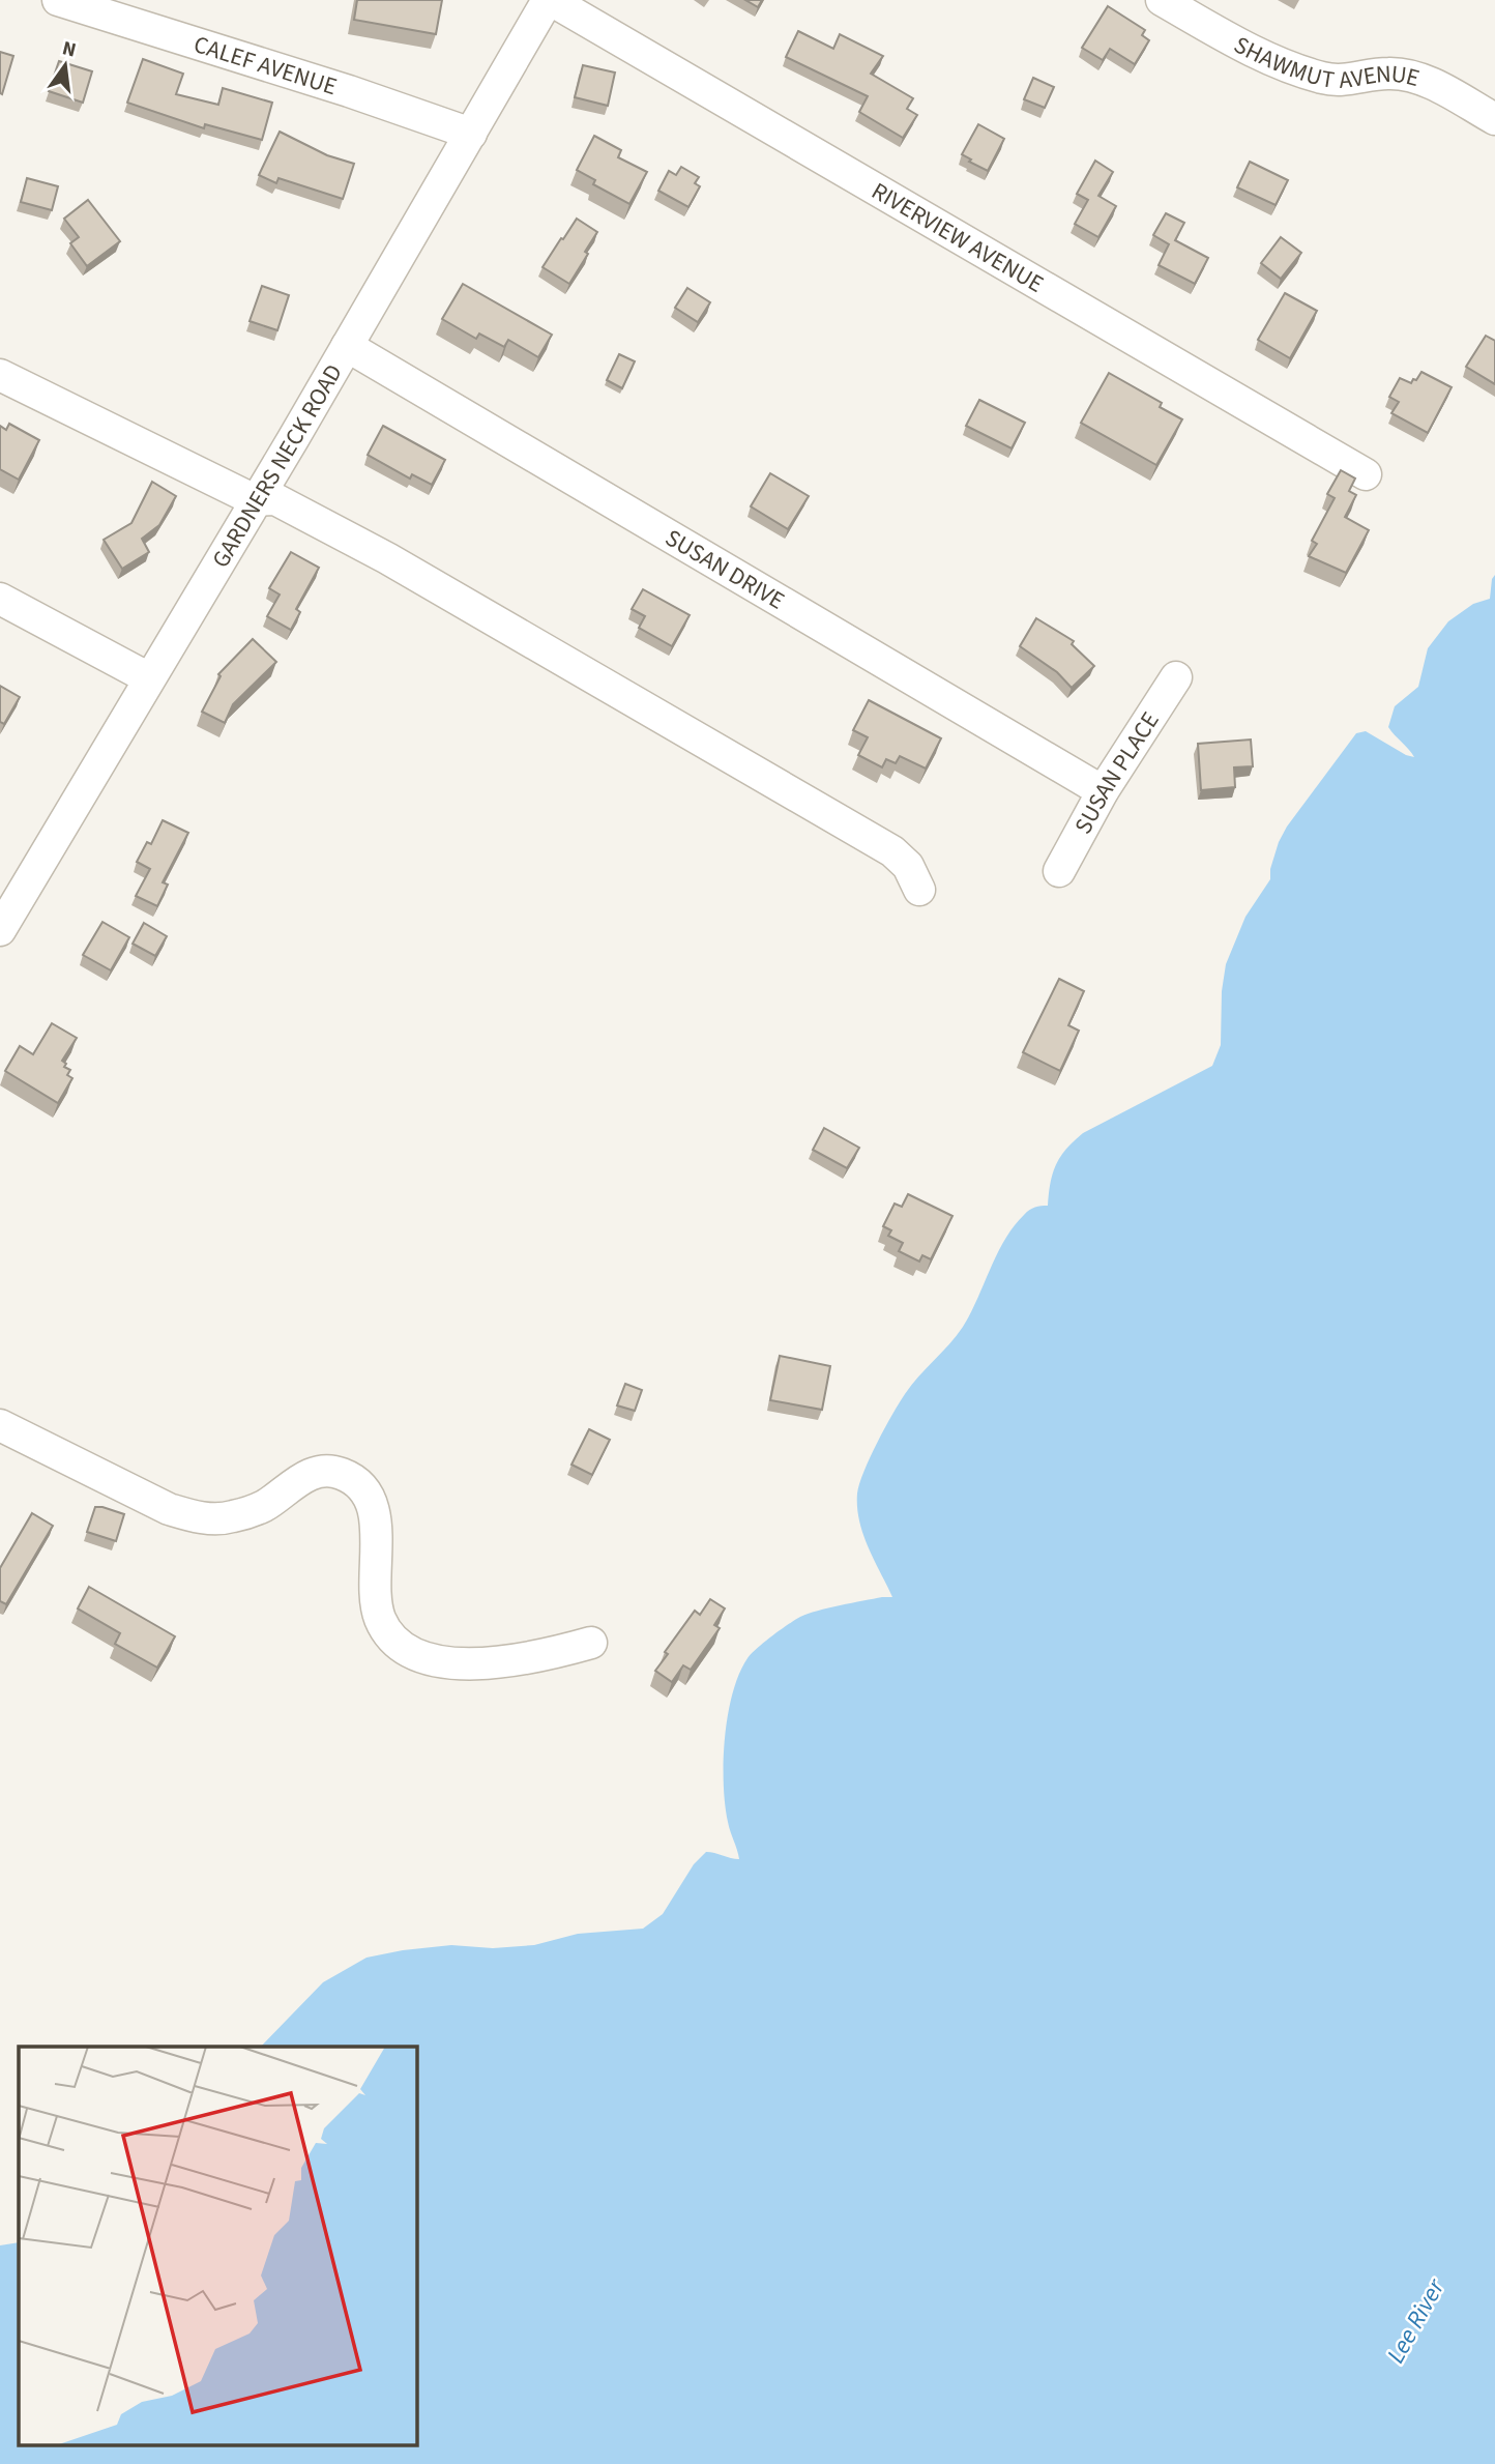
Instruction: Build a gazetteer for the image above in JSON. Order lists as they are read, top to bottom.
{
  "streets": {
    "street": [
      "SHAWMUT AVENUE",
      "CALEF AVENUE",
      "RIVERVIEW AVENUE",
      "GARDNERS NECK ROAD",
      "SUSAN DRIVE",
      "SUSAN PLACE"
    ]
  },
  "crossings": [
    ["CALEF AVENUE", "GARDNERS NECK ROAD"],
    ["RIVERVIEW AVENUE", "GARDNERS NECK ROAD"],
    ["GARDNERS NECK ROAD", "SUSAN DRIVE"],
    ["SUSAN DRIVE", "SUSAN PLACE"]
  ],
  "water": ["Lee River"],
  "north": "top"
}
